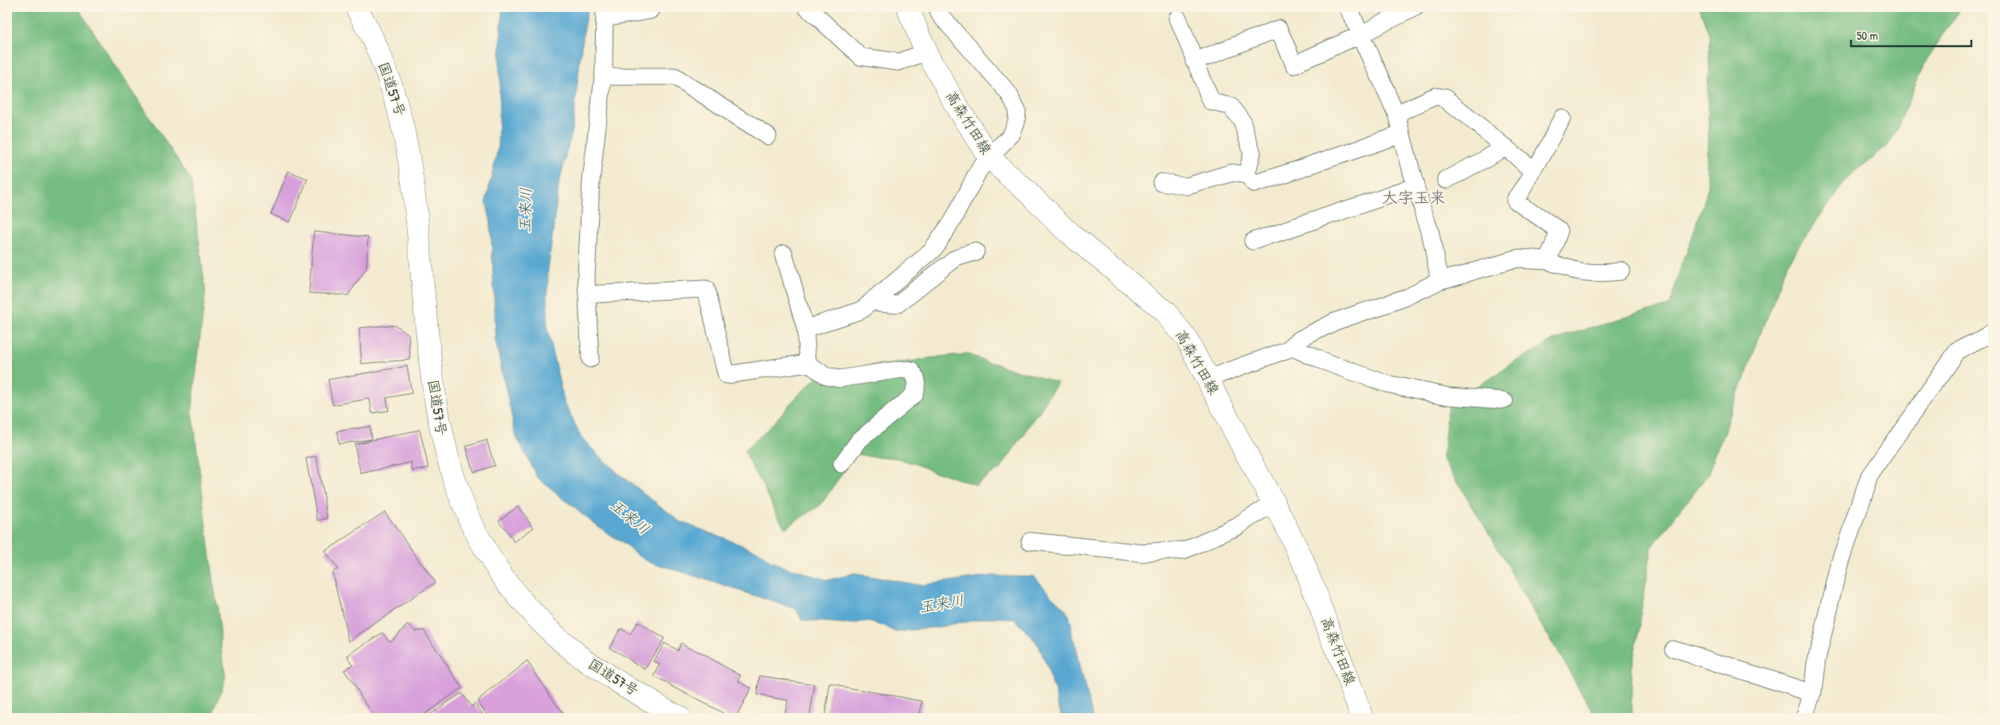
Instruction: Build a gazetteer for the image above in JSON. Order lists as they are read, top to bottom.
{
  "streets": {
    "main road": ["国道57号", "高森竹田線"]
  },
  "districts": ["大字玉来"],
  "water": ["玉来川"],
  "scale_bar": "50 m"
}
